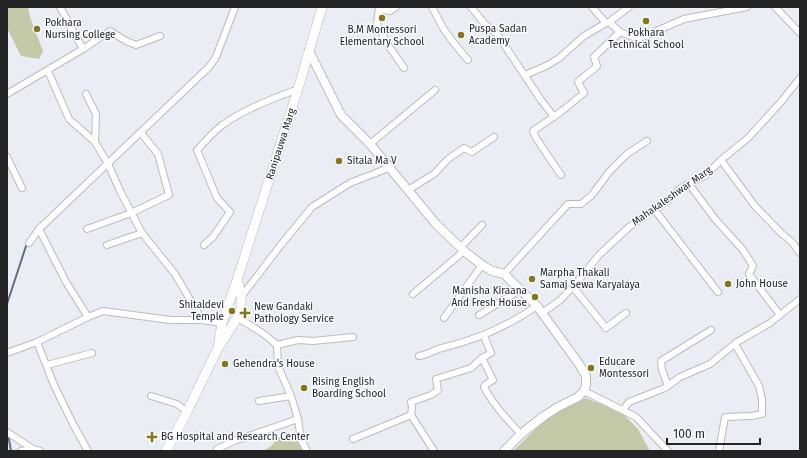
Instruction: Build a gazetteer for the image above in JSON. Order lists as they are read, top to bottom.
{
  "streets": {
    "main road": ["Ranipauwa Marg"],
    "street": ["Mahakaleshwar Marg"]
  },
  "places": {
    "other": [
      "B.M Montessori Elementary School",
      "Pokhara Technical School",
      "Pokhara Nursing College",
      "Puspa Sadan Academy",
      "Sitala Ma V",
      "Marpha Thakali Samaj Sewa Karyalaya",
      "John House",
      "Manisha Kiraana And Fresh House",
      "Shitaldevi Temple",
      "Gehendra's House",
      "Educare Montessori",
      "Rising English Boarding School"
    ],
    "health": ["New Gandaki Pathology Service", "BG Hospital and Research Center"]
  },
  "scale_bar": "100 m"
}
